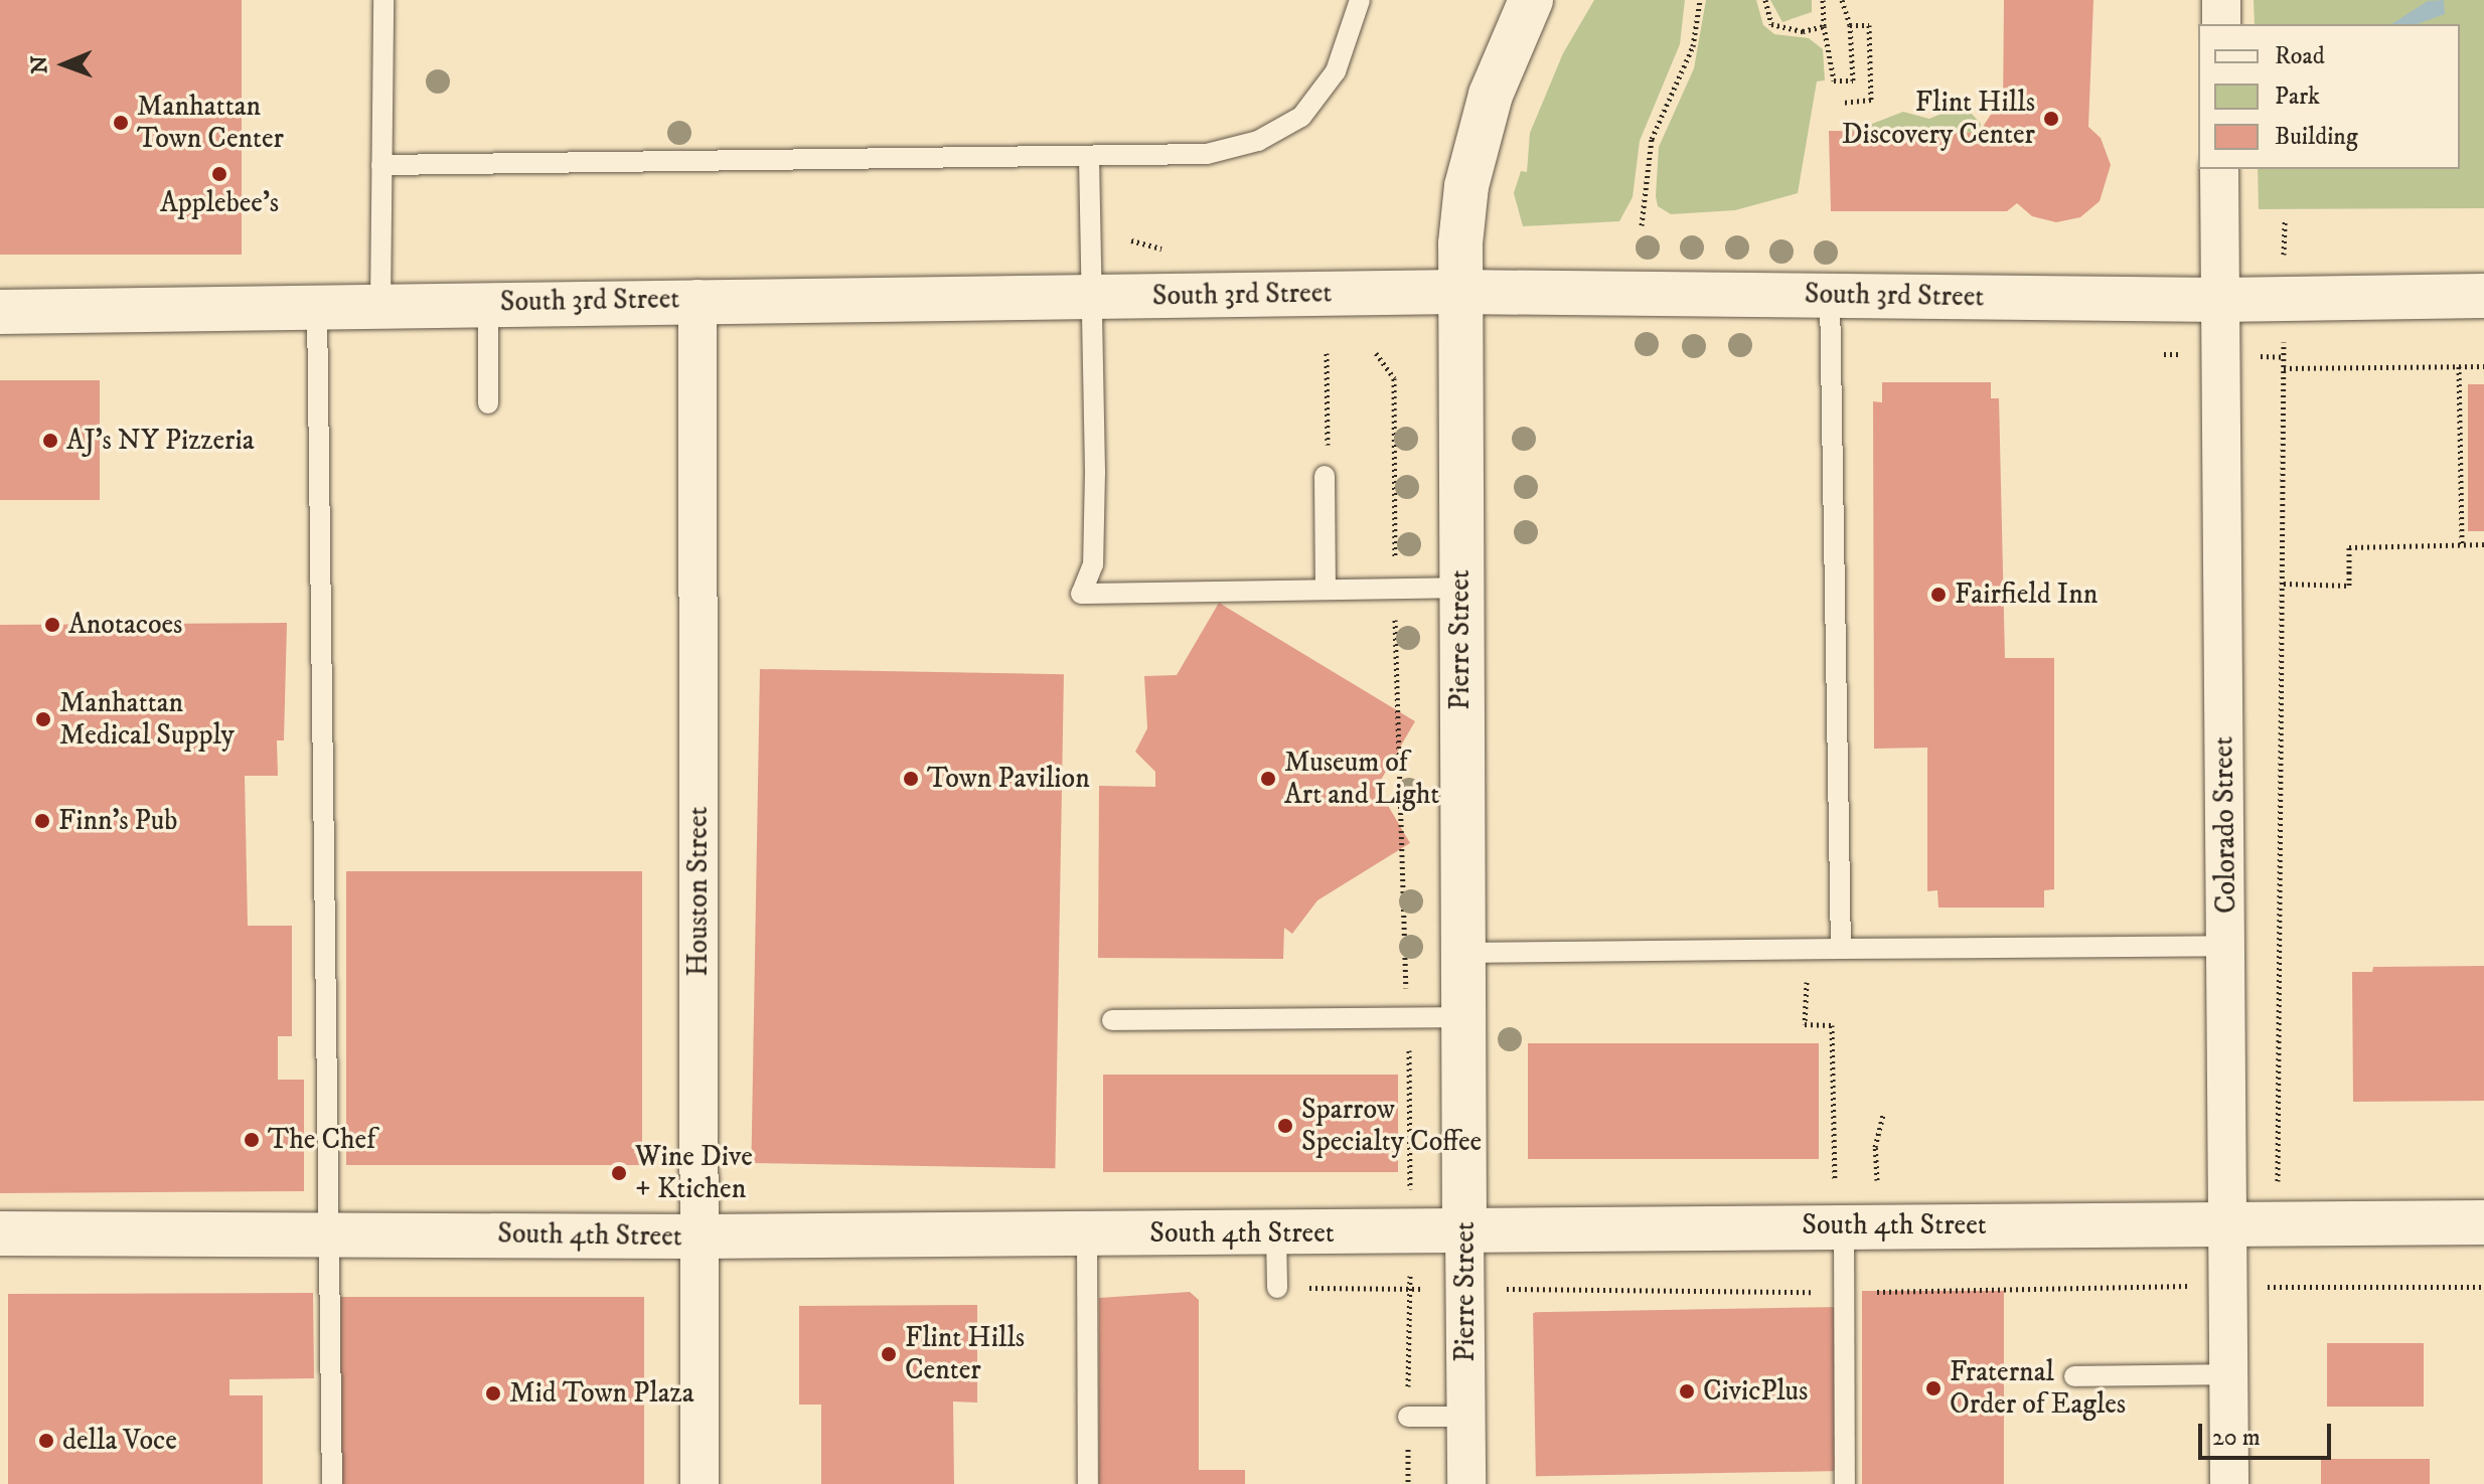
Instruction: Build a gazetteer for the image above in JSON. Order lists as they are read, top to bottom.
{
  "streets": {
    "main road": ["South 3rd Street", "Pierre Street", "South 4th Street"],
    "street": ["Colorado Street", "Houston Street"]
  },
  "crossings": [
    ["South 3rd Street", "Pierre Street"],
    ["South 3rd Street", "Colorado Street"],
    ["South 3rd Street", "Houston Street"],
    ["Pierre Street", "South 4th Street"],
    ["Colorado Street", "South 4th Street"],
    ["Houston Street", "South 4th Street"]
  ],
  "places": [
    "Flint Hills Discovery Center",
    "Manhattan Town Center",
    "Applebee's",
    "AJ's NY Pizzeria",
    "Fairfield Inn",
    "Anotacoes",
    "Manhattan Medical Supply",
    "Town Pavilion",
    "Museum of Art and Light",
    "Finn's Pub",
    "Sparrow Specialty Coffee",
    "The Chef",
    "Wine Dive + Ktichen",
    "Flint Hills Center",
    "Fraternal Order of Eagles",
    "CivicPlus",
    "Mid Town Plaza",
    "della Voce"
  ],
  "legend": ["Road", "Park", "Building"],
  "scale_bar": "20 m",
  "north": "left"
}
